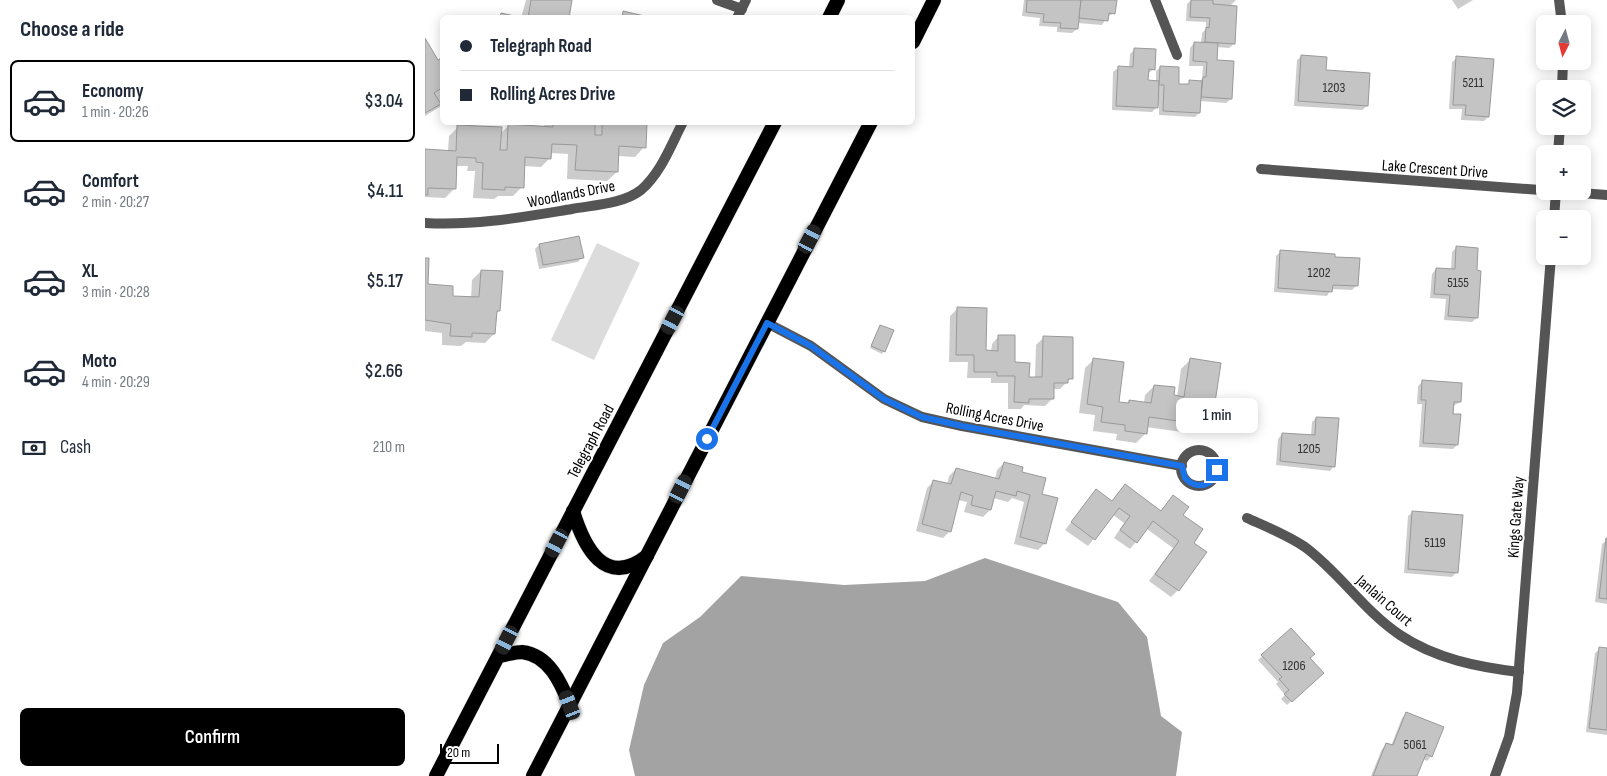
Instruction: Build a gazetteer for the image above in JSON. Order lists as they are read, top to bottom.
{
  "streets": {
    "highway": ["Telegraph Road"],
    "street": [
      "Lake Crescent Drive",
      "Woodlands Drive",
      "Rolling Acres Drive",
      "Kings Gate Way",
      "Janlain Court"
    ]
  },
  "crossings": [
    ["Kings Gate Way", "Janlain Court"]
  ],
  "house_numbers": [
    "5211",
    "1203",
    "1202",
    "5155",
    "1205",
    "5119",
    "1206",
    "5061"
  ],
  "scale_bar": "20 m",
  "north": "bottom",
  "page": {
    "heading": "Choose a ride",
    "map_buttons": ["+", "−"],
    "banner": ["Telegraph Road", "Rolling Acres Drive"],
    "list": [
      {
        "name": "Economy",
        "note": "1 min · 20:26",
        "value": "$3.04"
      },
      {
        "name": "Comfort",
        "note": "2 min · 20:27",
        "value": "$4.11"
      },
      {
        "name": "XL",
        "note": "3 min · 20:28",
        "value": "$5.17"
      },
      {
        "name": "Moto",
        "note": "4 min · 20:29",
        "value": "$2.66"
      }
    ],
    "bubble": "1 min",
    "pay": ["Cash", "210 m"],
    "buttons": "Confirm",
    "scale": "20 m"
  }
}
